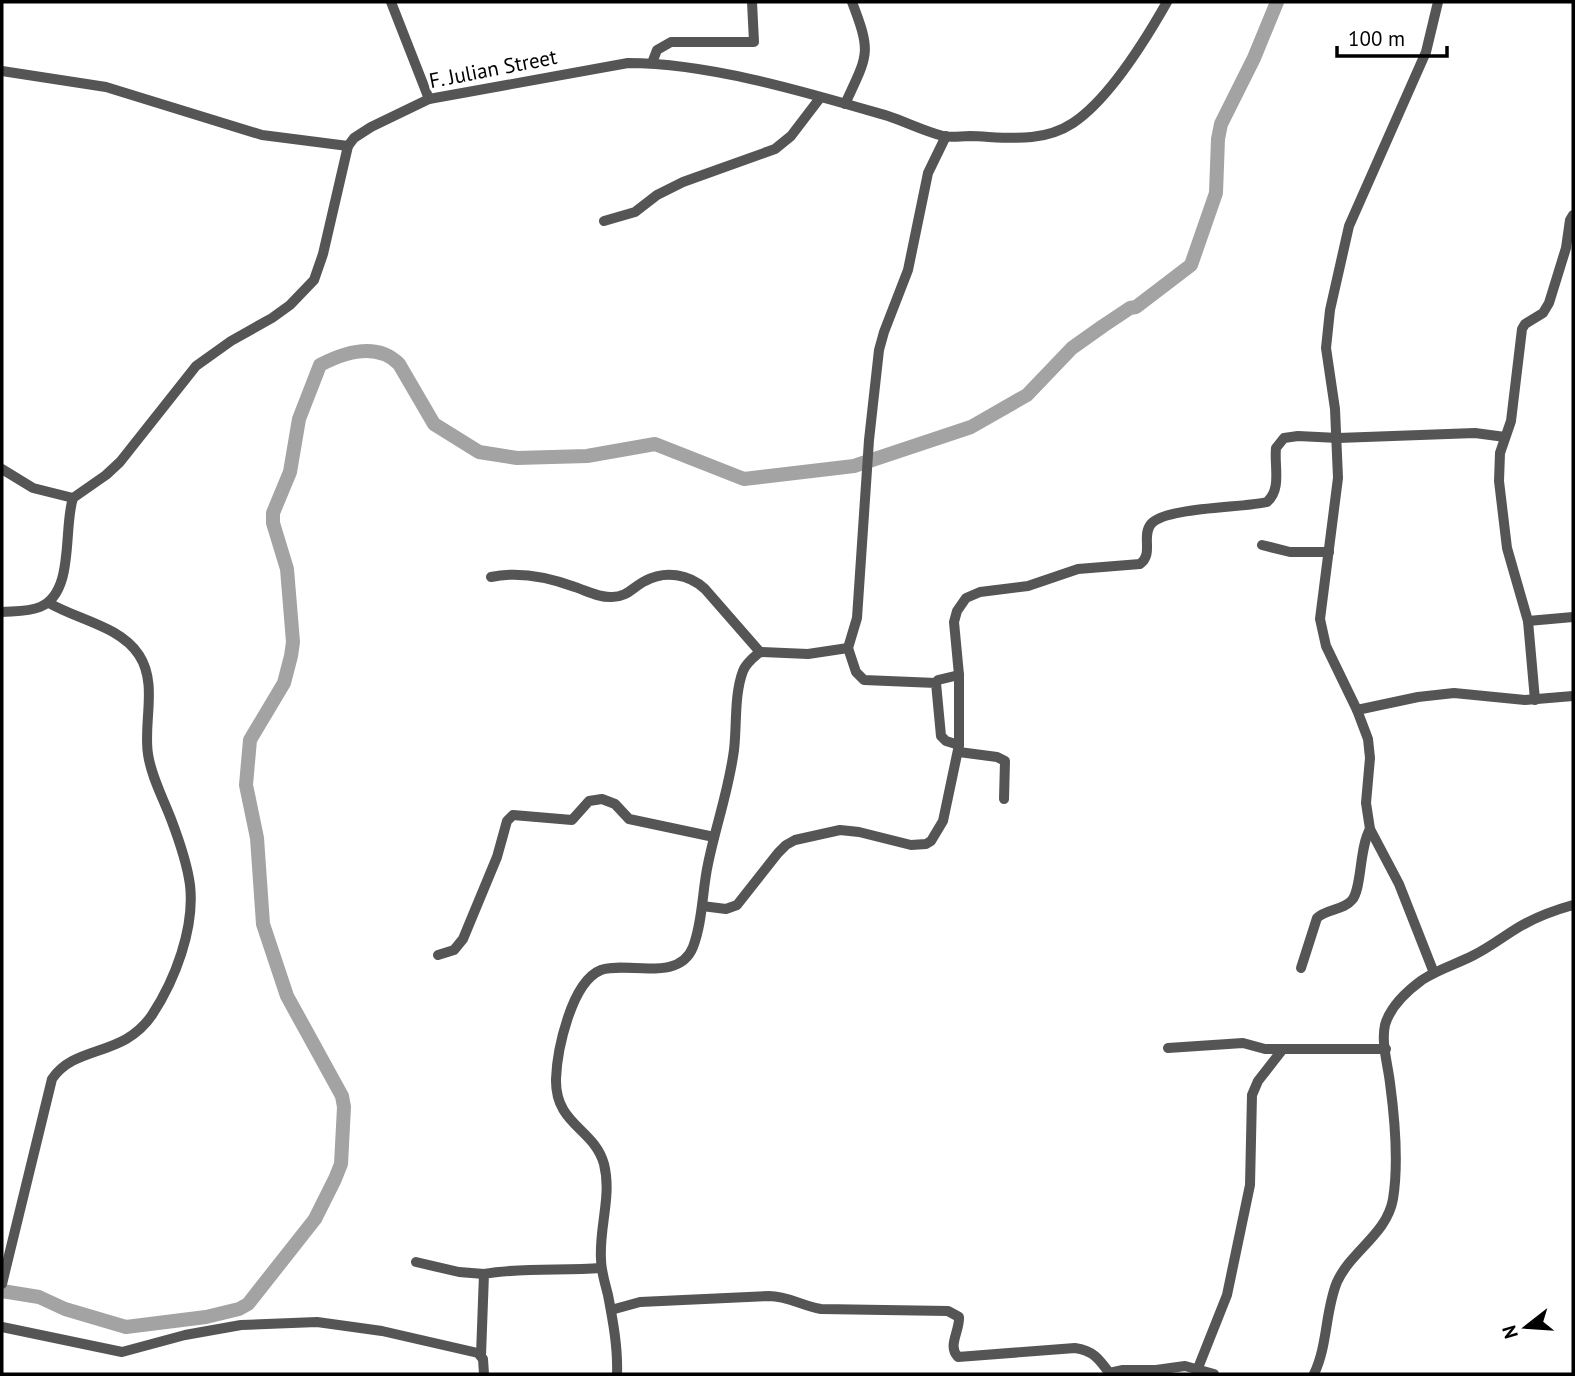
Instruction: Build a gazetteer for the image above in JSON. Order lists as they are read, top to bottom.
{
  "streets": {
    "street": ["F. Julian Street"]
  },
  "scale_bar": "100 m",
  "north": "left"
}
